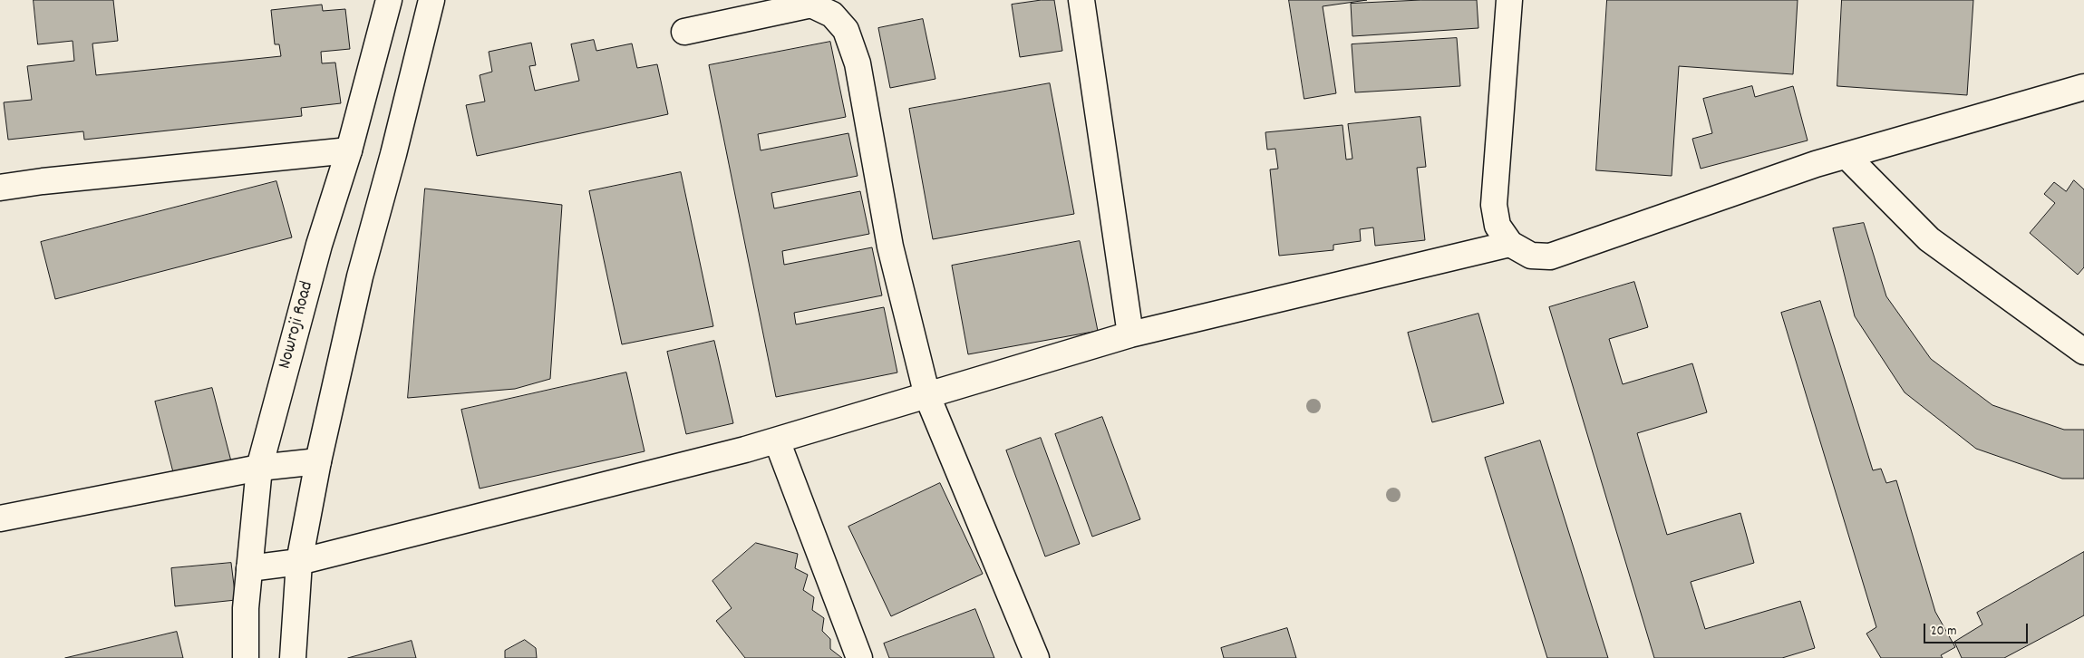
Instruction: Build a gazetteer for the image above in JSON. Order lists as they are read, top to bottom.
{
  "streets": {
    "street": ["Nowroji Road"]
  },
  "scale_bar": "20 m"
}
